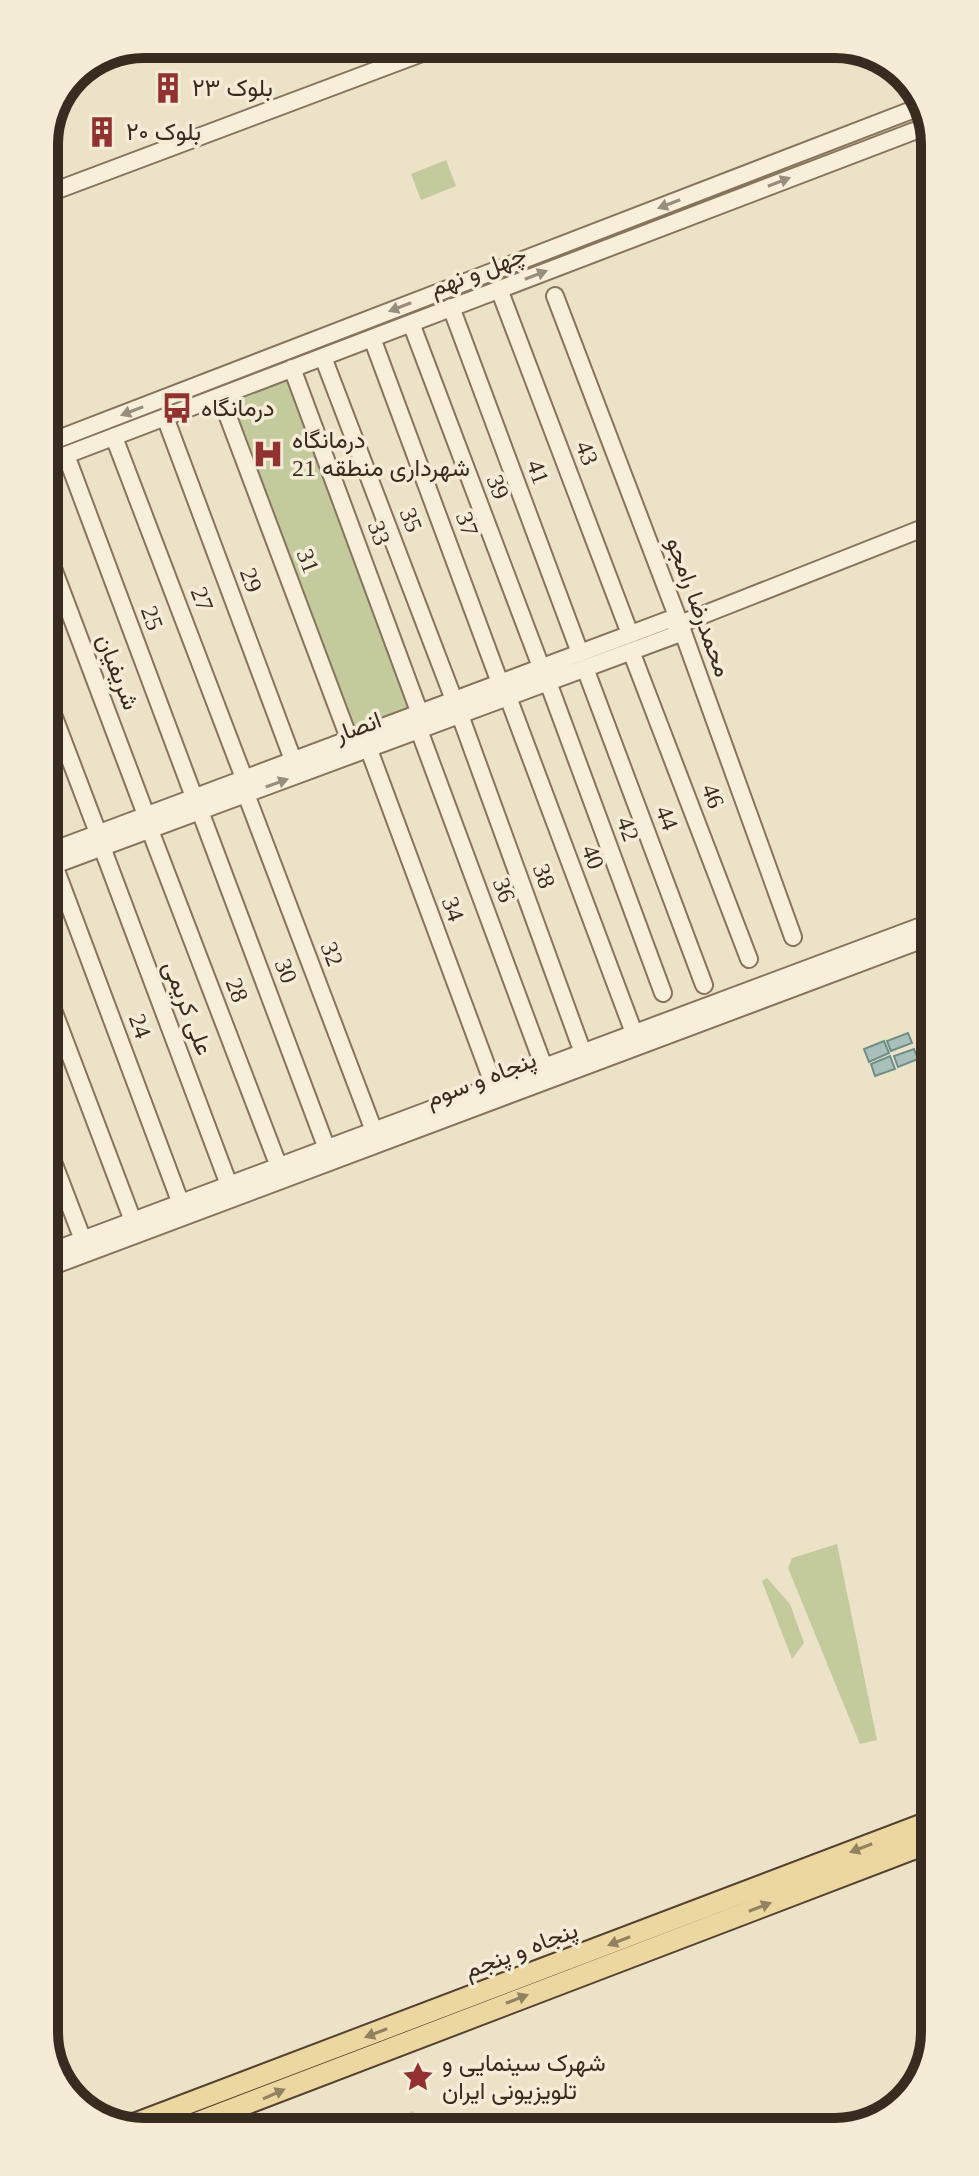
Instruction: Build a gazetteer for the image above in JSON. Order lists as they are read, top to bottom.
{
  "streets": {
    "main road": ["پنجاه و پنجم"],
    "street": [
      "چهل و نهم",
      "43",
      "41",
      "39",
      "35",
      "37",
      "33",
      "31",
      "29",
      "27",
      "محمدرضا رامجو",
      "25",
      "شریفیان",
      "انصار",
      "46",
      "44",
      "42",
      "40",
      "38",
      "36",
      "34",
      "32",
      "30",
      "28",
      "علی کریمی",
      "24",
      "پنجاه و سوم"
    ]
  },
  "crossings": [
    ["چهل و نهم", "43"],
    ["چهل و نهم", "41"],
    ["چهل و نهم", "39"],
    ["چهل و نهم", "35"],
    ["چهل و نهم", "37"],
    ["چهل و نهم", "33"],
    ["چهل و نهم", "31"],
    ["چهل و نهم", "29"],
    ["چهل و نهم", "27"],
    ["چهل و نهم", "25"],
    ["43", "انصار"],
    ["43", "46"],
    ["41", "انصار"],
    ["41", "44"],
    ["39", "انصار"],
    ["39", "42"],
    ["35", "انصار"],
    ["35", "38"],
    ["37", "انصار"],
    ["37", "40"],
    ["33", "انصار"],
    ["33", "36"],
    ["31", "انصار"],
    ["31", "34"],
    ["29", "انصار"],
    ["27", "انصار"],
    ["27", "32"],
    ["محمدرضا رامجو", "انصار"],
    ["25", "انصار"],
    ["25", "30"],
    ["شریفیان", "انصار"],
    ["شریفیان", "28"],
    ["انصار", "46"],
    ["انصار", "44"],
    ["انصار", "42"],
    ["انصار", "40"],
    ["انصار", "38"],
    ["انصار", "36"],
    ["انصار", "34"],
    ["انصار", "32"],
    ["انصار", "30"],
    ["انصار", "28"],
    ["انصار", "علی کریمی"],
    ["40", "پنجاه و سوم"],
    ["38", "پنجاه و سوم"],
    ["36", "پنجاه و سوم"],
    ["34", "پنجاه و سوم"],
    ["32", "پنجاه و سوم"],
    ["30", "پنجاه و سوم"],
    ["28", "پنجاه و سوم"],
    ["علی کریمی", "پنجاه و سوم"],
    ["24", "پنجاه و سوم"]
  ],
  "places": {
    "building": ["بلوک ۲۳", "بلوک ۲۰"],
    "bus stop": ["درمانگاه"],
    "hospital": ["درمانگاه شهرداری منطقه 21"],
    "place": ["شهرک سینمایی و تلویزیونی ایران"]
  }
}
